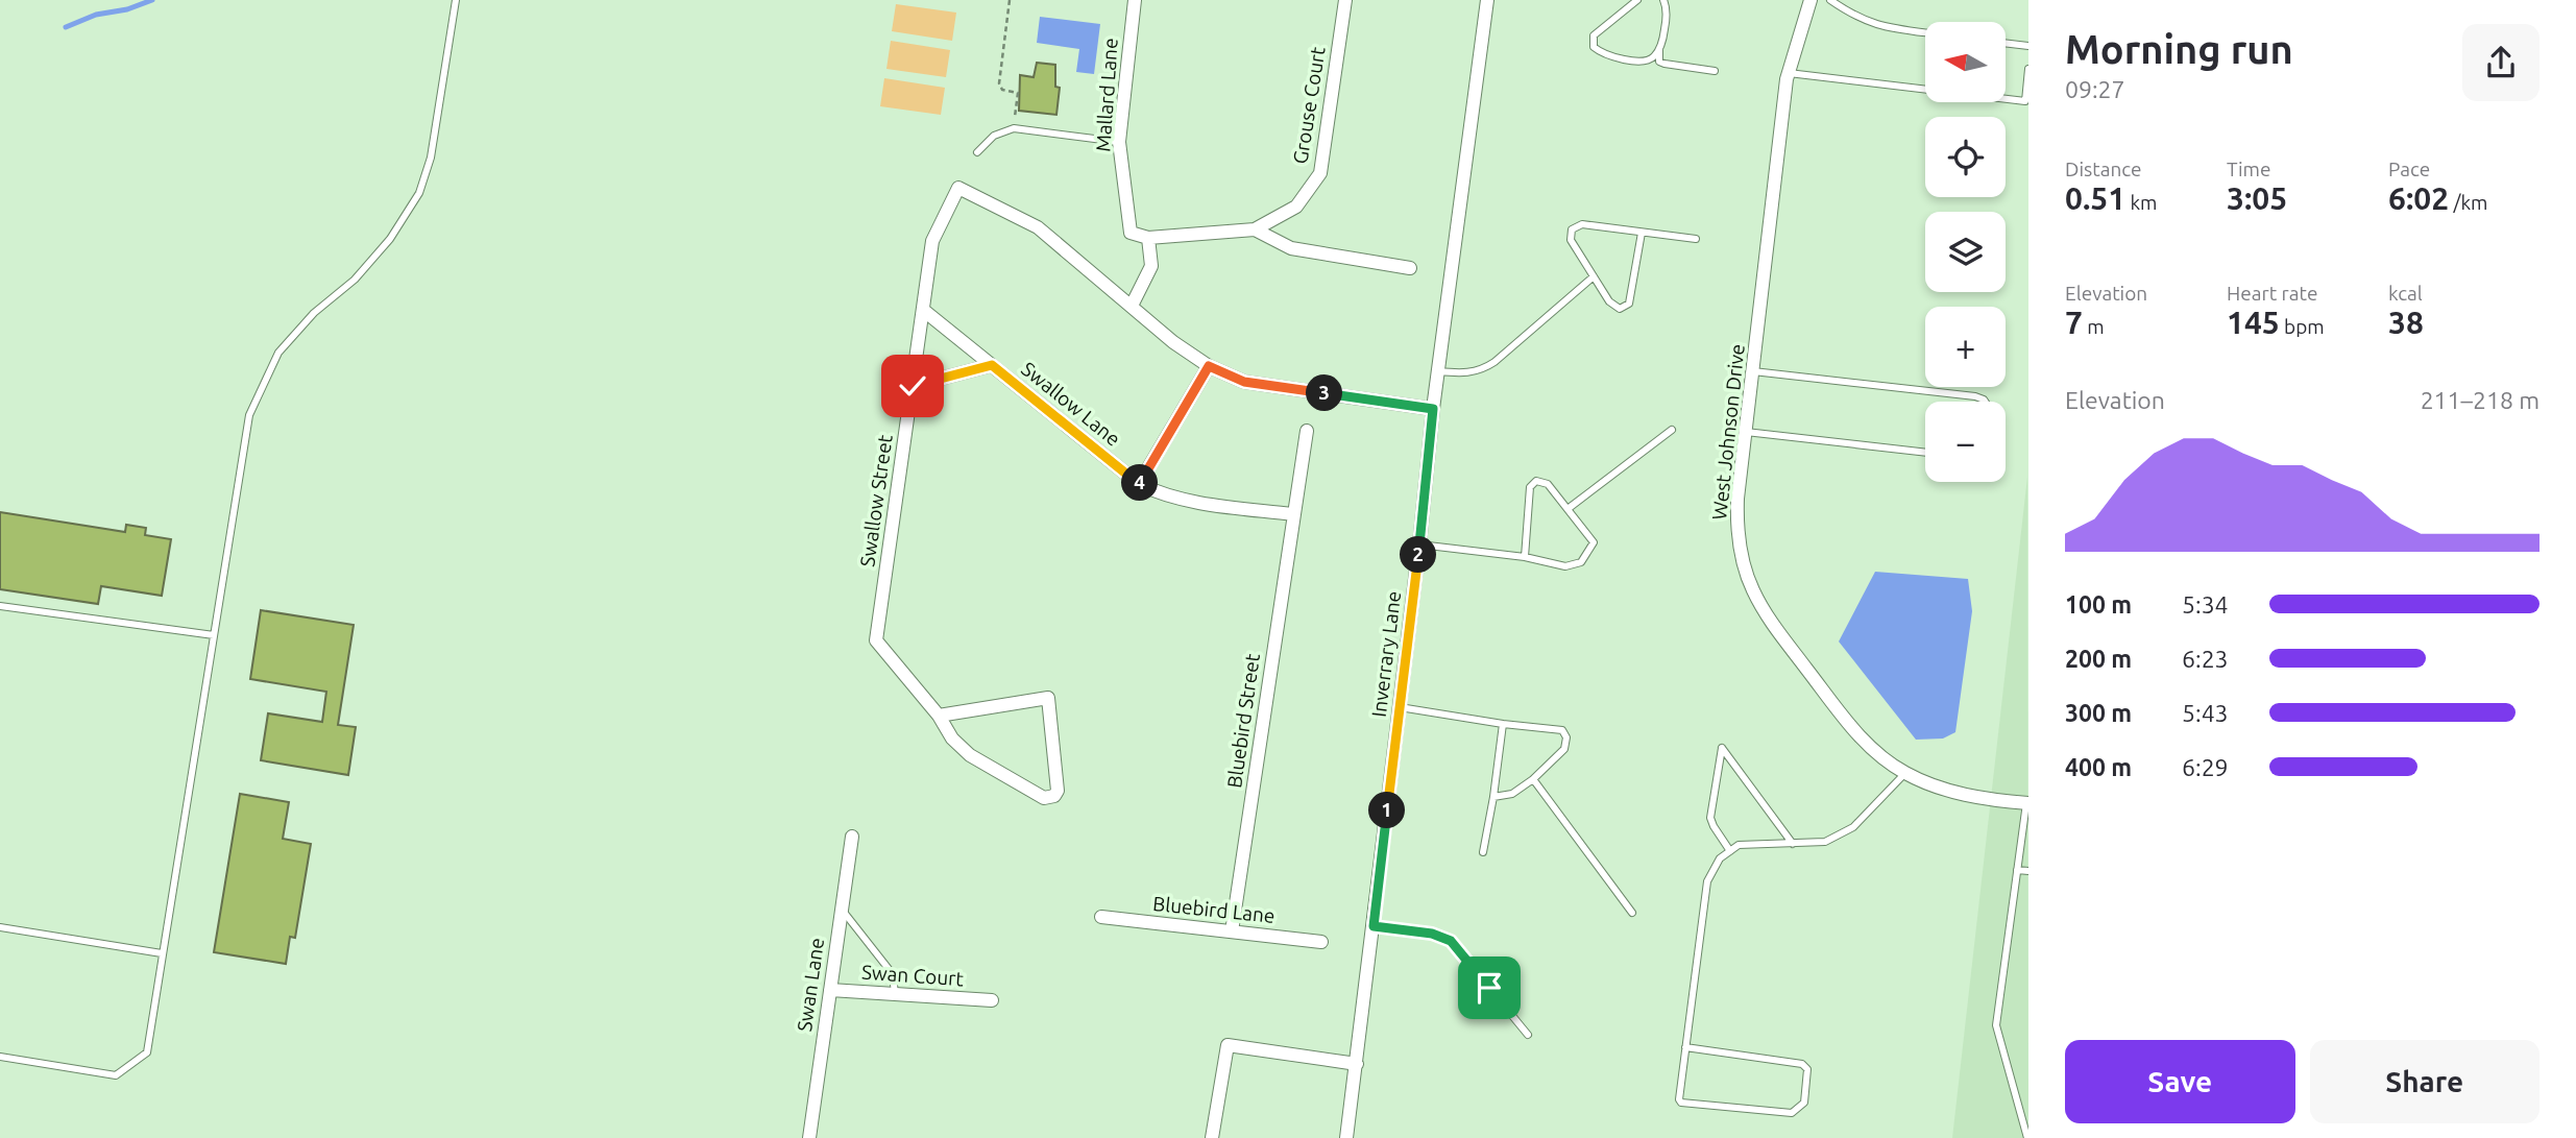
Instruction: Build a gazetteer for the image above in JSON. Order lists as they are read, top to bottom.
{
  "streets": {
    "street": [
      "Mallard Lane",
      "Grouse Court",
      "Swallow Lane",
      "West Johnson Drive",
      "Swallow Street",
      "Inverrary Lane",
      "Bluebird Street",
      "Bluebird Lane",
      "Swan Court",
      "Swan Lane"
    ]
  },
  "crossings": [
    ["Swallow Lane", "Swallow Street"],
    ["Swallow Lane", "Bluebird Street"],
    ["Bluebird Street", "Bluebird Lane"],
    ["Swan Court", "Swan Lane"]
  ],
  "north": "left",
  "page": {
    "heading": ["Morning run", "09:27"],
    "map_buttons": ["+", "−"],
    "stats": [
      ["Distance", "0.51 km"],
      ["Time", "3:05"],
      ["Pace", "6:02 /km"],
      ["Elevation", "7 m"],
      ["Heart rate", "145 bpm"],
      ["kcal", "38"]
    ],
    "chart": ["Elevation", "211–218 m"],
    "pins": [
      "3",
      "4",
      "2",
      "1"
    ],
    "list": [
      {
        "name": "100 m",
        "note": "5:34"
      },
      {
        "name": "200 m",
        "note": "6:23"
      },
      {
        "name": "300 m",
        "note": "5:43"
      },
      {
        "name": "400 m",
        "note": "6:29"
      }
    ],
    "buttons": ["Save", "Share"]
  }
}
